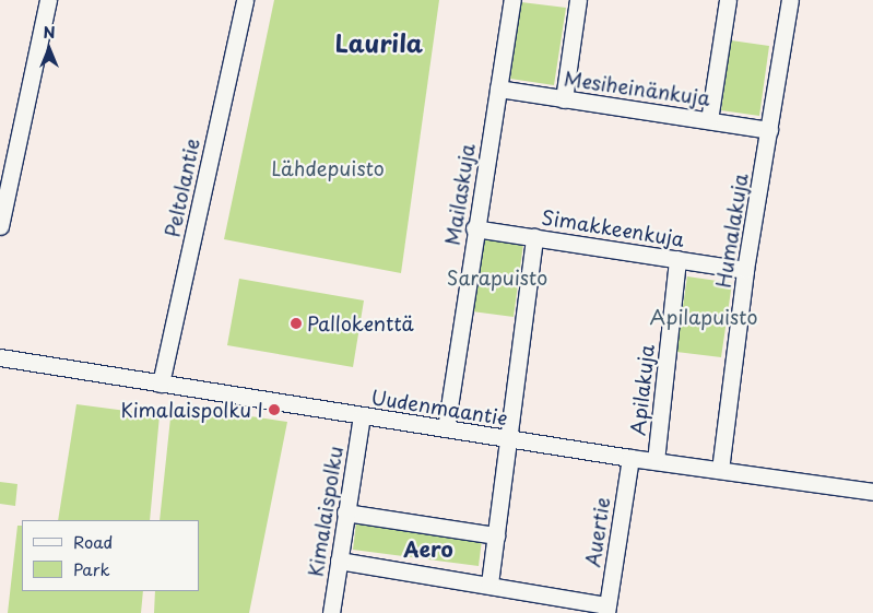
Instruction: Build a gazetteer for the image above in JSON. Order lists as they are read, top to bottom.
{
  "streets": {
    "street": [
      "Mesiheinänkuja",
      "Peltolantie",
      "Mailaskuja",
      "Simakkeenkuja",
      "Humalakuja",
      "Apilakuja",
      "Uudenmaantie",
      "Kimalaispolku",
      "Auertie"
    ]
  },
  "crossings": [
    ["Mesiheinänkuja", "Mailaskuja"],
    ["Mesiheinänkuja", "Humalakuja"],
    ["Peltolantie", "Uudenmaantie"],
    ["Mailaskuja", "Simakkeenkuja"],
    ["Mailaskuja", "Uudenmaantie"],
    ["Simakkeenkuja", "Humalakuja"],
    ["Simakkeenkuja", "Apilakuja"],
    ["Humalakuja", "Uudenmaantie"],
    ["Apilakuja", "Uudenmaantie"],
    ["Uudenmaantie", "Kimalaispolku"],
    ["Uudenmaantie", "Auertie"]
  ],
  "districts": ["Laurila", "Aero"],
  "parks": ["Lähdepuisto", "Sarapuisto", "Apilapuisto"],
  "places": ["Pallokenttä", "Kimalaispolku I"],
  "legend": ["Road", "Park"],
  "north": "top"
}
